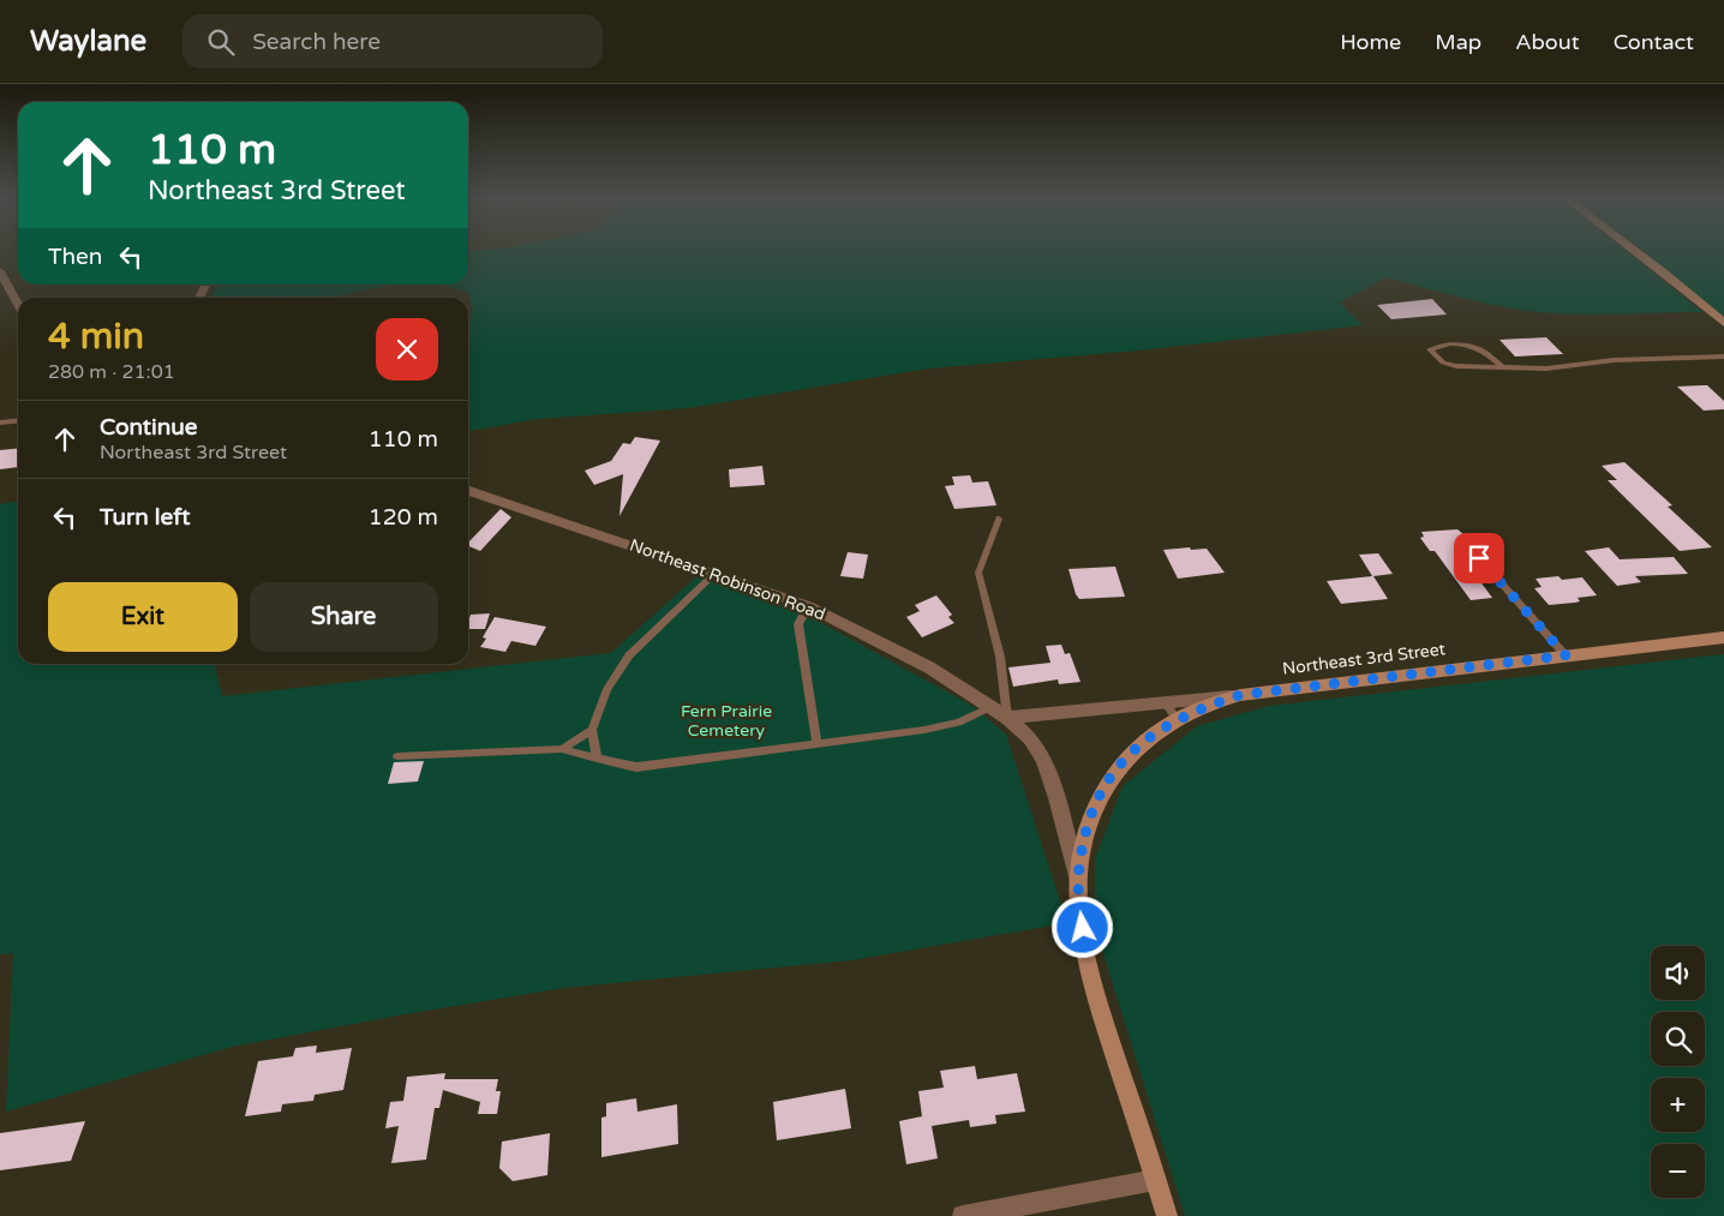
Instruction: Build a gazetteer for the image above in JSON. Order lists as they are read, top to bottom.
{
  "streets": {
    "main road": ["Northeast 3rd Street"],
    "street": ["Northeast Robinson Road"]
  },
  "crossings": [
    ["Northeast Robinson Road", "Northeast 3rd Street"]
  ],
  "parks": ["Fern Prairie Cemetery"],
  "page": {
    "header": "Waylane",
    "search": "Search here",
    "nav": [
      "Home",
      "Map",
      "About",
      "Contact"
    ],
    "turn": ["110 m", "Northeast 3rd Street"],
    "then": "Then",
    "heading": ["4 min", "280 m · 21:01"],
    "list": [
      {
        "name": "Continue",
        "note": "Northeast 3rd Street",
        "value": "110 m"
      },
      {
        "name": "Turn left",
        "value": "120 m"
      }
    ],
    "buttons": ["Exit", "Share"],
    "map_buttons": ["+", "−"]
  }
}
